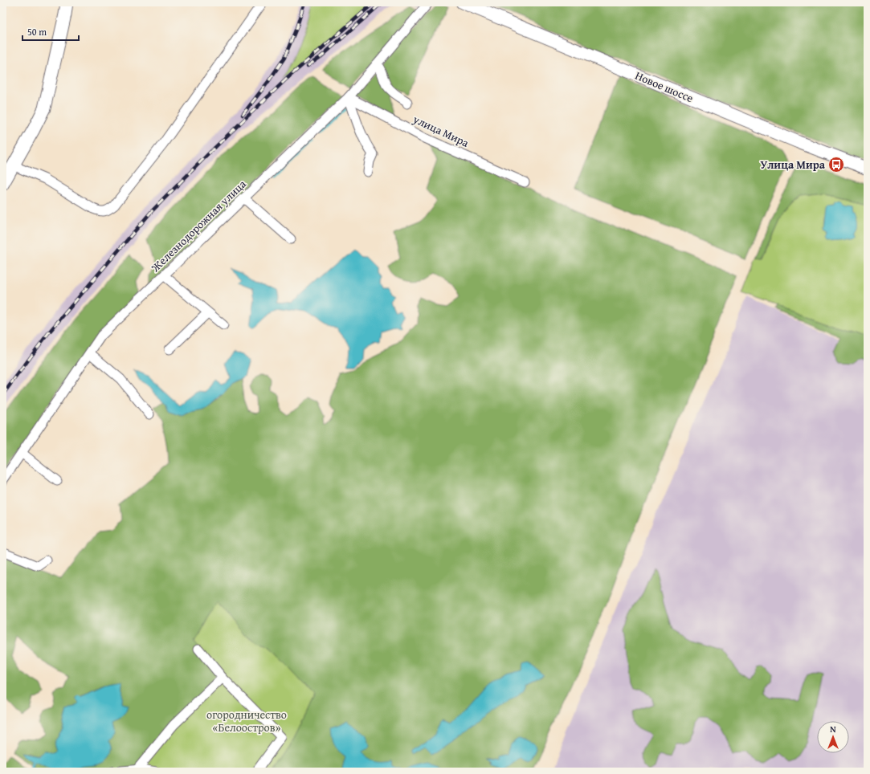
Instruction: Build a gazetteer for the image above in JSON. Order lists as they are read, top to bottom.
{
  "streets": {
    "main road": ["Новое шоссе"],
    "street": ["улица Мира", "Железнодорожная улица"]
  },
  "crossings": [
    ["улица Мира", "Железнодорожная улица"]
  ],
  "parks": ["огородничество «Белоостров»"],
  "places": {
    "bus stop": ["Улица Мира"]
  },
  "scale_bar": "50 m",
  "north": "top"
}
